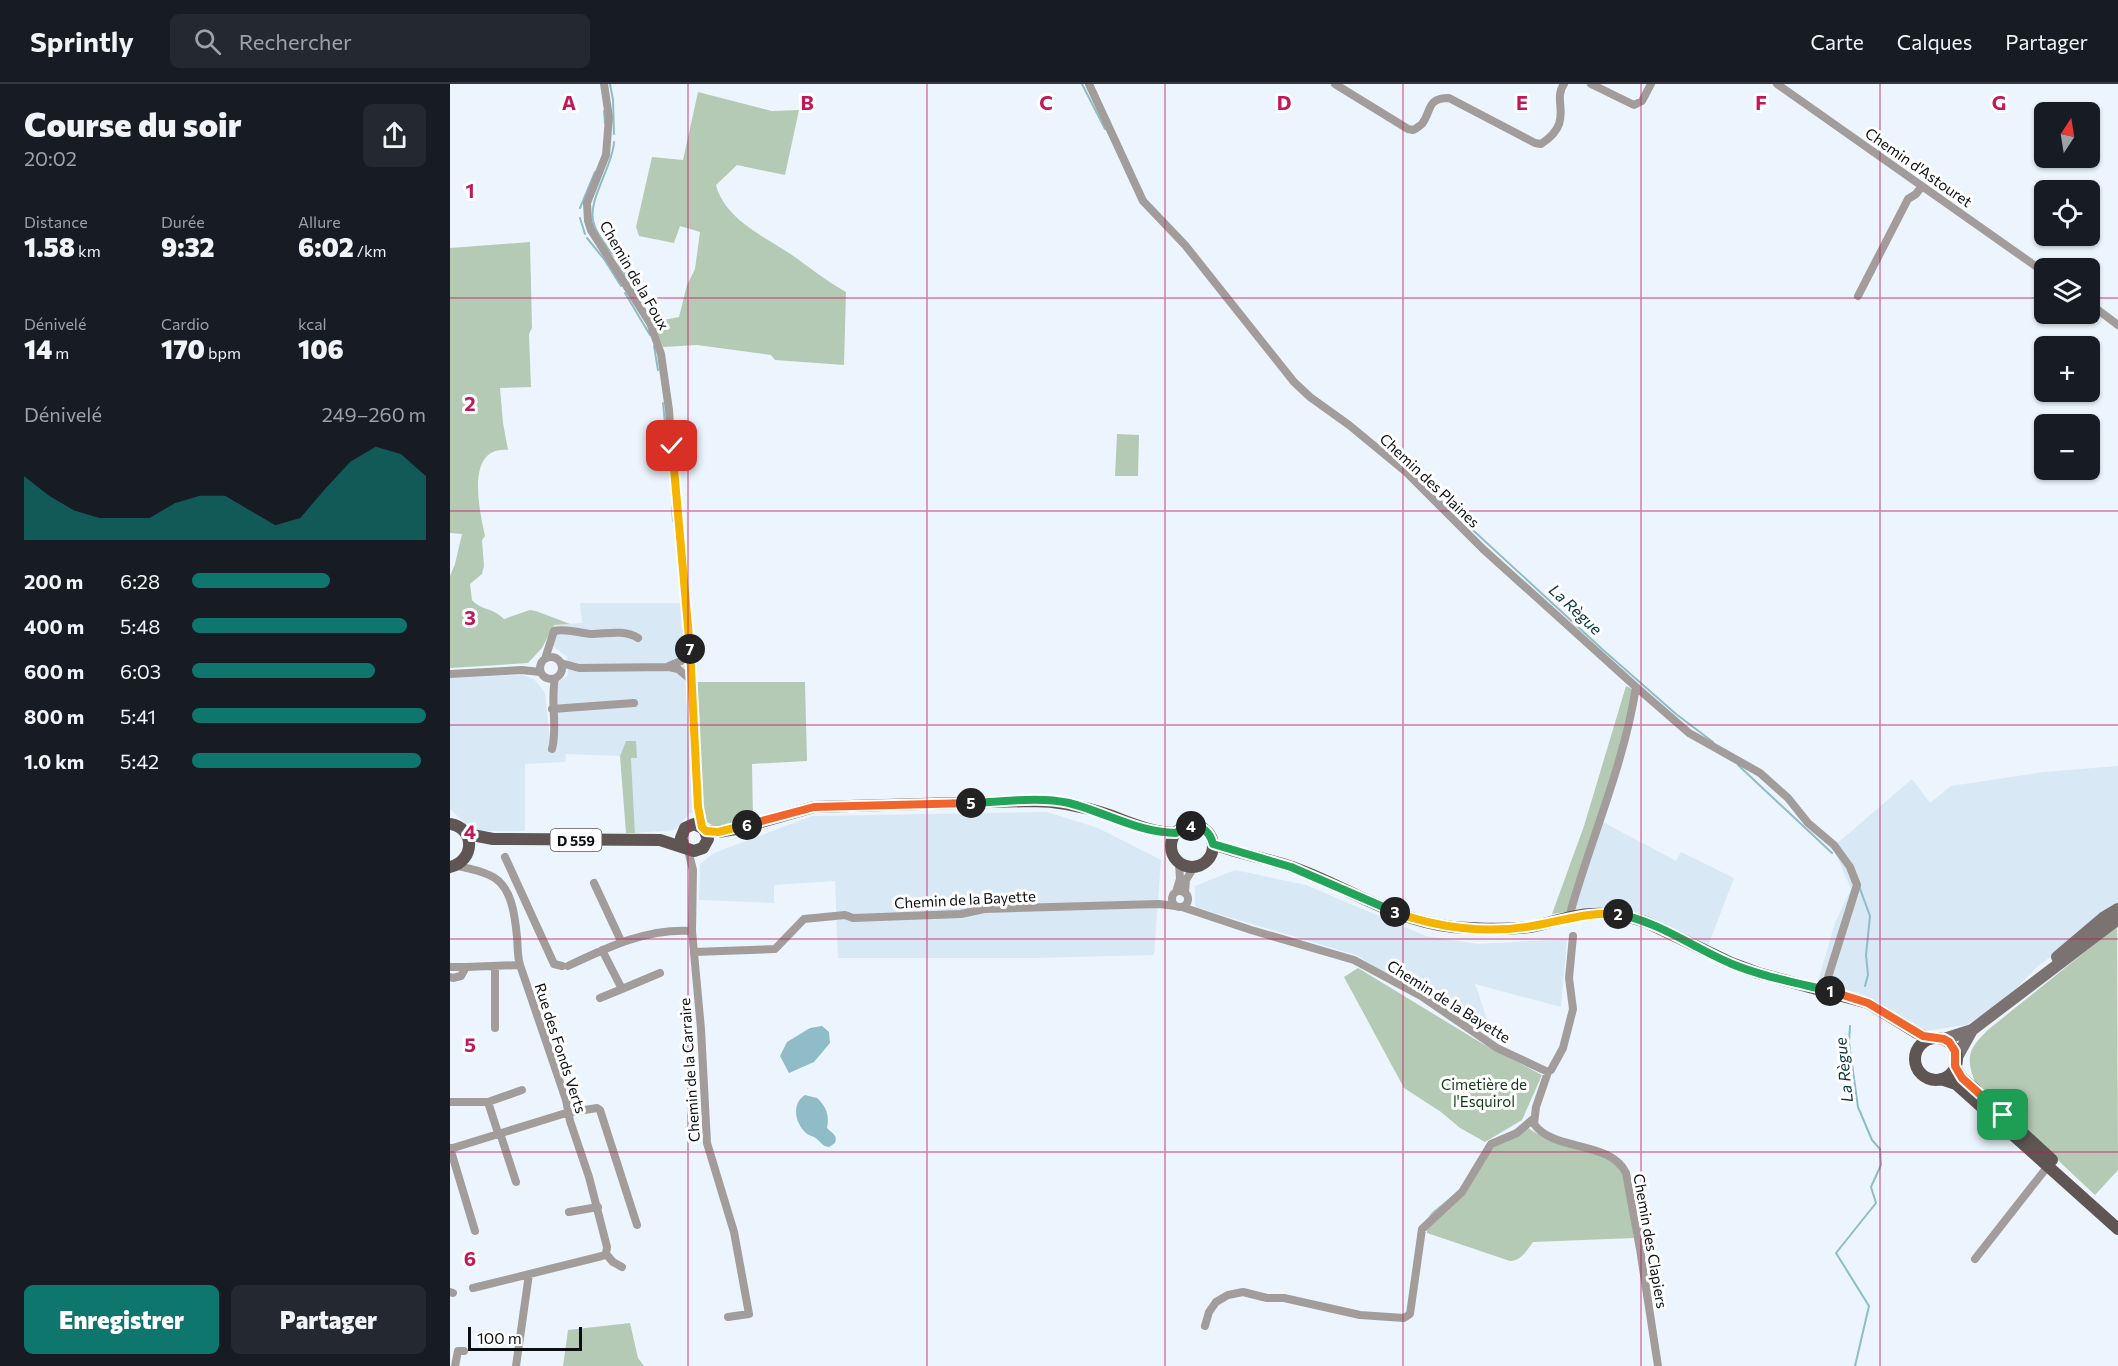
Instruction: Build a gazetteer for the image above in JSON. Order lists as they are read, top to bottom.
{
  "streets": {
    "main road": ["D 559"],
    "street": [
      "Chemin d'Astouret",
      "Chemin de la Foux",
      "Chemin des Plaines",
      "Chemin de la Bayette",
      "Rue des Fonds Verts",
      "Chemin de la Carraire",
      "Chemin des Clapiers"
    ]
  },
  "crossings": [
    ["Chemin de la Foux", "D 559"],
    ["Chemin de la Foux", "Chemin de la Carraire"],
    ["D 559", "Chemin de la Carraire"],
    ["Chemin de la Bayette", "Chemin de la Carraire"]
  ],
  "water": ["La Règue"],
  "parks": ["Cimetière de l'Esquirol"],
  "scale_bar": "100 m",
  "north": "top",
  "page": {
    "header": "Sprintly",
    "search": "Rechercher",
    "nav": ["Carte", "Calques", "Partager"],
    "heading": ["Course du soir", "20:02"],
    "map_buttons": ["+", "−"],
    "stats": [
      ["Distance", "1.58 km"],
      ["Durée", "9:32"],
      ["Allure", "6:02 /km"],
      ["Dénivelé", "14 m"],
      ["Cardio", "170 bpm"],
      ["kcal", "106"]
    ],
    "chart": ["Dénivelé", "249–260 m"],
    "list": [
      {
        "name": "200 m",
        "note": "6:28"
      },
      {
        "name": "400 m",
        "note": "5:48"
      },
      {
        "name": "600 m",
        "note": "6:03"
      },
      {
        "name": "800 m",
        "note": "5:41"
      },
      {
        "name": "1.0 km",
        "note": "5:42"
      }
    ],
    "pins": [
      "7",
      "5",
      "6",
      "4",
      "3",
      "2",
      "1"
    ],
    "buttons": ["Enregistrer", "Partager"],
    "scale": "100 m"
  },
  "grid": {
    "columns": [
      "A",
      "B",
      "C",
      "D",
      "E",
      "F",
      "G"
    ],
    "rows": [
      "1",
      "2",
      "3",
      "4",
      "5",
      "6"
    ]
  }
}
